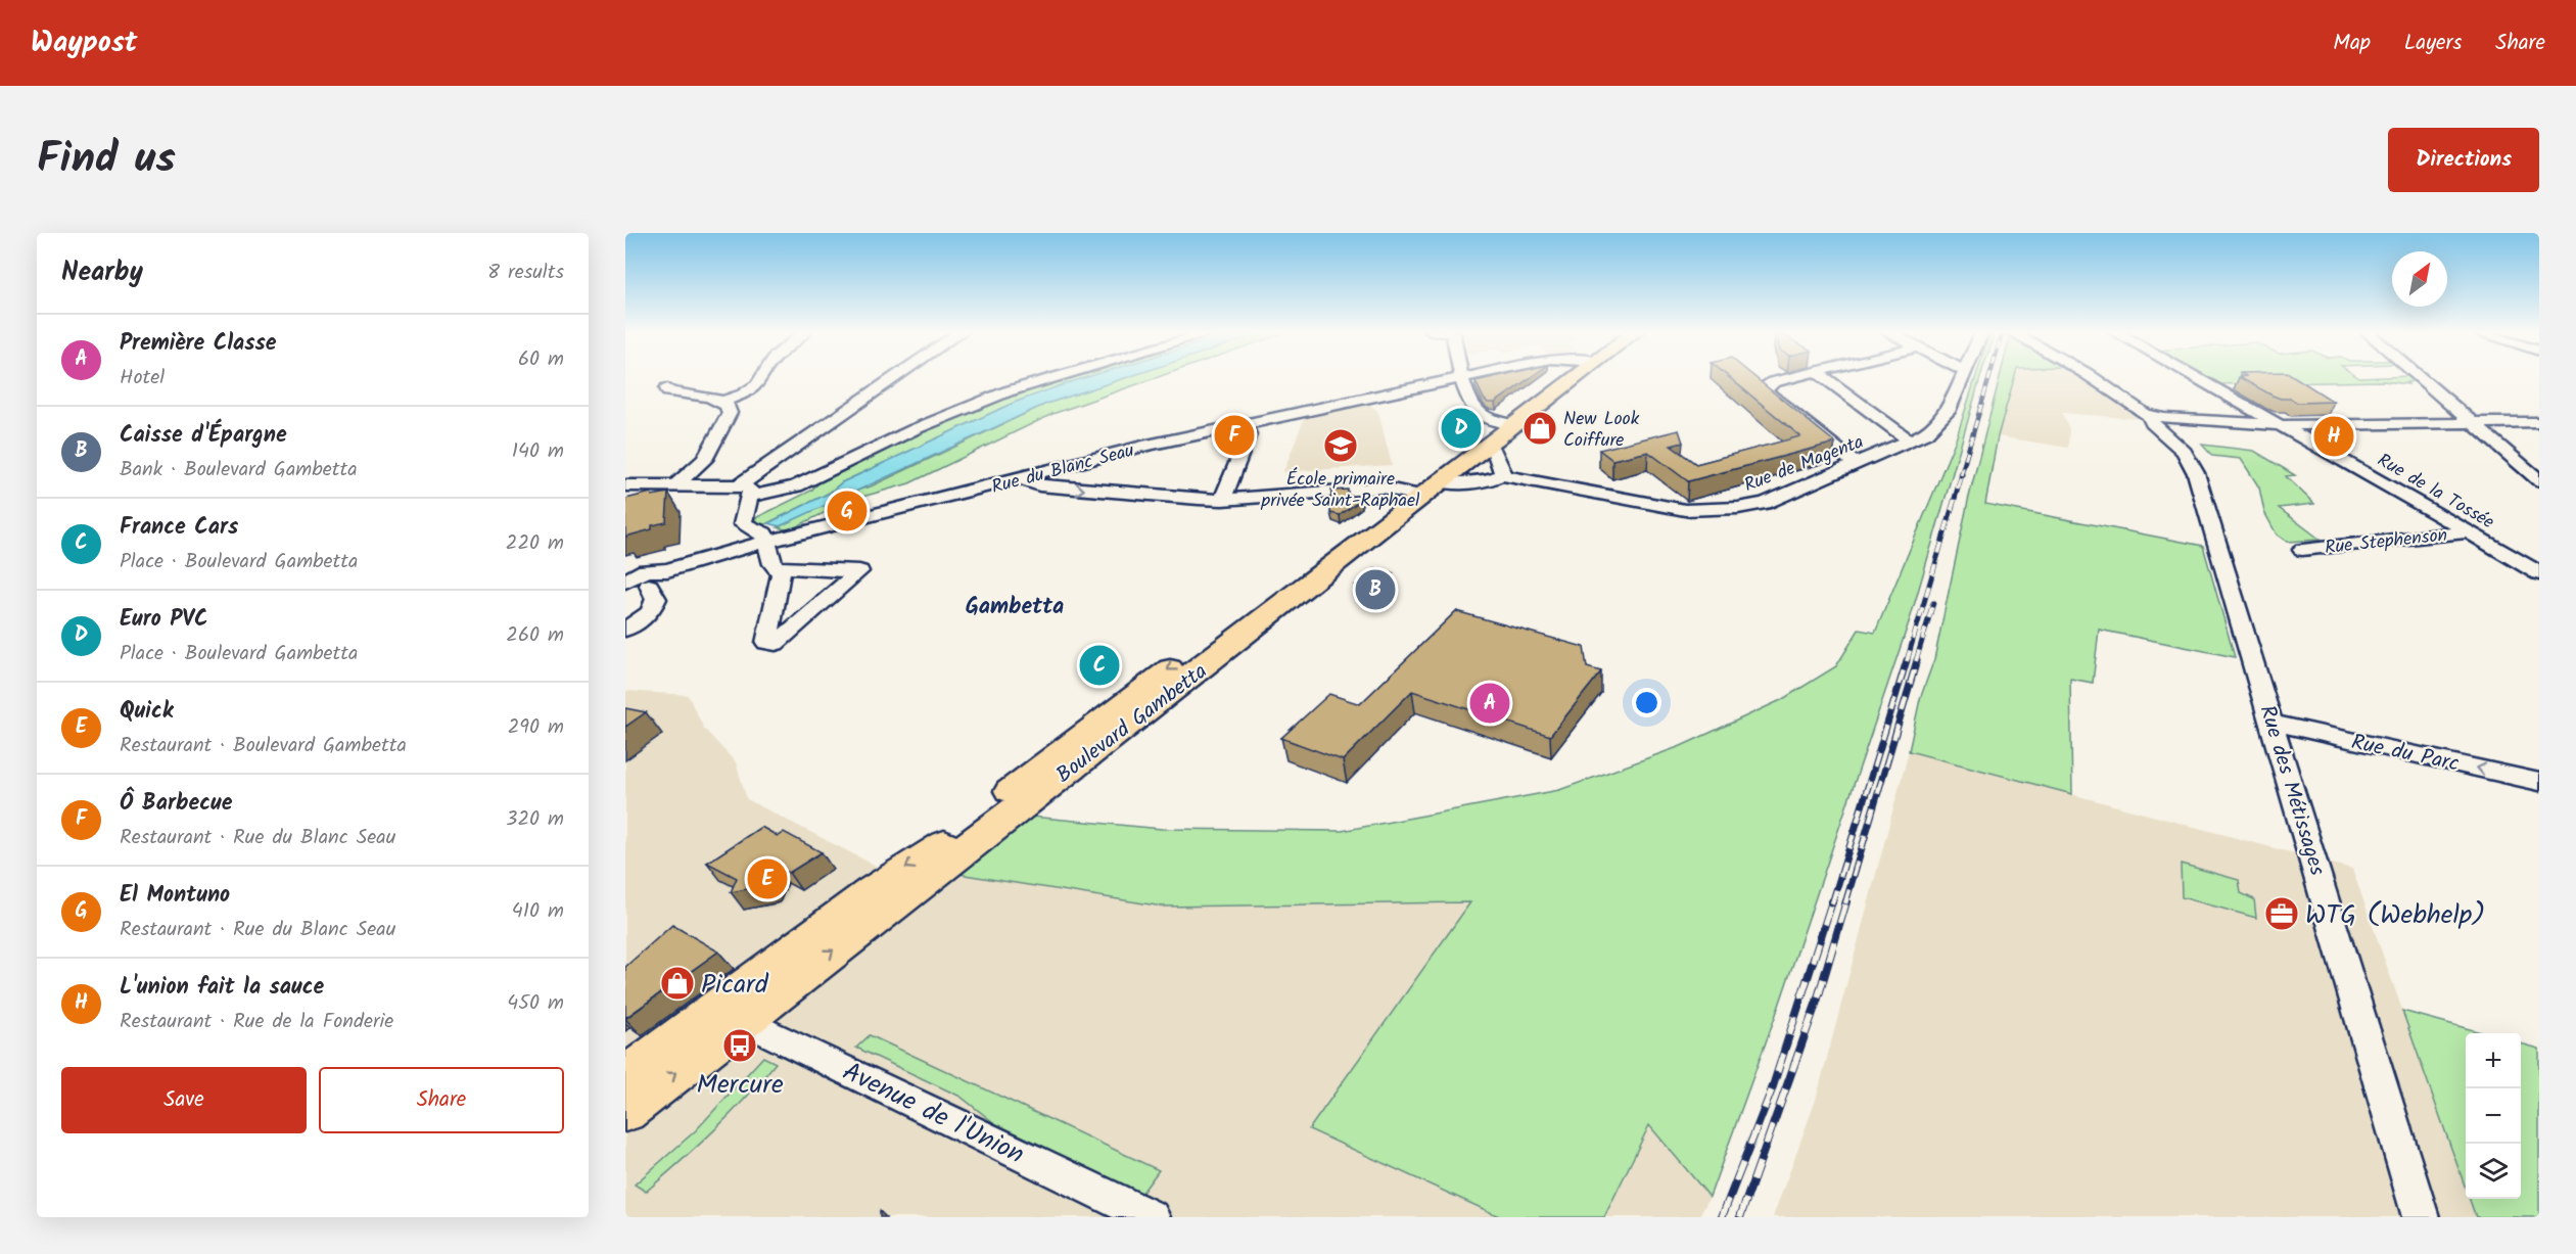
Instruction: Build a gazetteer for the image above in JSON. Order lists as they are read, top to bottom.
{
  "streets": {
    "main road": ["Boulevard Gambetta"],
    "street": [
      "Rue de Magenta",
      "Rue du Blanc Seau",
      "Rue de la Tossée",
      "Rue Stephenson",
      "Rue du Parc",
      "Rue des Métissages",
      "Avenue de l'Union"
    ]
  },
  "crossings": [
    ["Rue de Magenta", "Rue du Blanc Seau"],
    ["Rue de Magenta", "Boulevard Gambetta"],
    ["Rue de la Tossée", "Rue Stephenson"],
    ["Rue de la Tossée", "Rue des Métissages"],
    ["Boulevard Gambetta", "Avenue de l'Union"],
    ["Rue du Parc", "Rue des Métissages"]
  ],
  "one_way": ["Rue du Parc"],
  "districts": ["Gambetta"],
  "places": {
    "shop": ["New Look Coiffure", "Picard"],
    "school or university": ["École primaire privée Saint-Raphael"],
    "office": ["WTG (Webhelp)"],
    "bus stop": ["Mercure"]
  },
  "north": "top right",
  "page": {
    "header": "Waypost",
    "nav": ["Map", "Layers", "Share"],
    "title": "Find us",
    "buttons": [
      "Directions",
      ["Save", "Share"]
    ],
    "heading": ["Nearby", "8 results"],
    "list": [
      {
        "mark": "A",
        "name": "Première Classe",
        "note": "Hotel",
        "value": "60 m"
      },
      {
        "mark": "B",
        "name": "Caisse d'Épargne",
        "note": "Bank · Boulevard Gambetta",
        "value": "140 m"
      },
      {
        "mark": "C",
        "name": "France Cars",
        "note": "Place · Boulevard Gambetta",
        "value": "220 m"
      },
      {
        "mark": "D",
        "name": "Euro PVC",
        "note": "Place · Boulevard Gambetta",
        "value": "260 m"
      },
      {
        "mark": "E",
        "name": "Quick",
        "note": "Restaurant · Boulevard Gambetta",
        "value": "290 m"
      },
      {
        "mark": "F",
        "name": "Ô Barbecue",
        "note": "Restaurant · Rue du Blanc Seau",
        "value": "320 m"
      },
      {
        "mark": "G",
        "name": "El Montuno",
        "note": "Restaurant · Rue du Blanc Seau",
        "value": "410 m"
      },
      {
        "mark": "H",
        "name": "L'union fait la sauce",
        "note": "Restaurant · Rue de la Fonderie",
        "value": "450 m"
      }
    ],
    "pins": [
      "D",
      "F",
      "H",
      "G",
      "B",
      "C",
      "A",
      "E"
    ],
    "map_buttons": ["+", "−"]
  }
}
